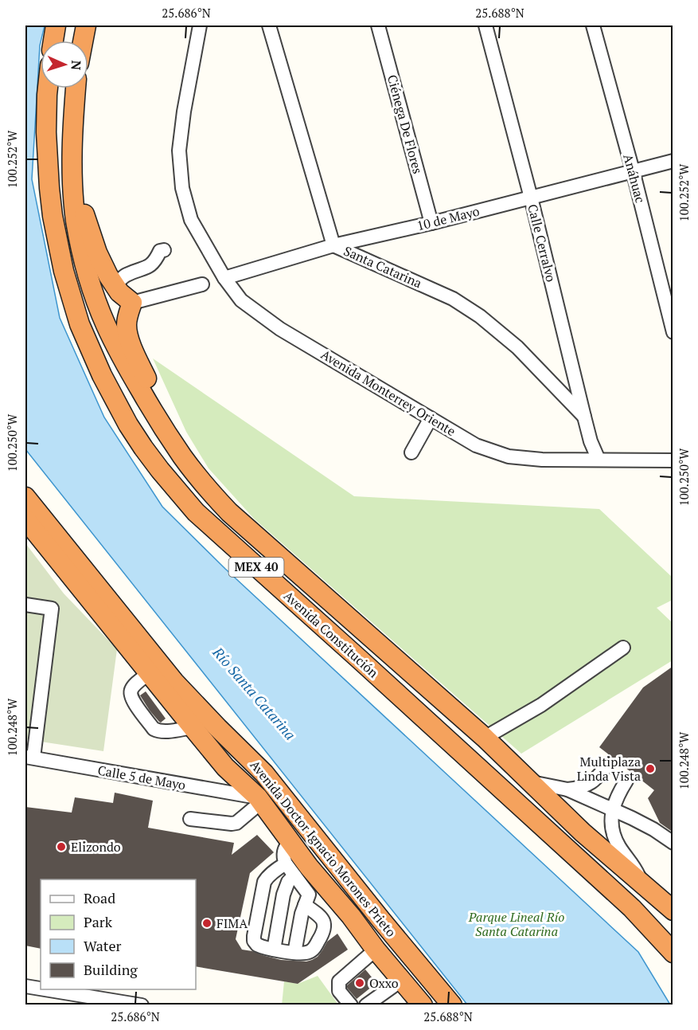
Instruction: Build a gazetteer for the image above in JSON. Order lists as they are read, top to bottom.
{
  "streets": {
    "highway": ["MEX 40", "Avenida Constitución", "Avenida Doctor Ignacio Morones Prieto"],
    "street": [
      "Ciénega De Flores",
      "Anáhuac",
      "10 de Mayo",
      "Calle Cerralvo",
      "Santa Catarina",
      "Avenida Monterrey Oriente",
      "Calle 5 de Mayo"
    ]
  },
  "crossings": [
    ["Ciénega De Flores", "10 de Mayo"],
    ["Anáhuac", "10 de Mayo"],
    ["10 de Mayo", "Calle Cerralvo"],
    ["10 de Mayo", "Santa Catarina"],
    ["10 de Mayo", "Avenida Monterrey Oriente"],
    ["Calle Cerralvo", "Santa Catarina"],
    ["Calle Cerralvo", "Avenida Monterrey Oriente"],
    ["Calle 5 de Mayo", "Avenida Doctor Ignacio Morones Prieto"]
  ],
  "water": ["Río Santa Catarina"],
  "parks": ["Parque Lineal Río Santa Catarina"],
  "places": [
    "Multiplaza Linda Vista",
    "Elizondo",
    "FIMA",
    "Oxxo"
  ],
  "legend": [
    "Road",
    "Park",
    "Water",
    "Building"
  ],
  "north": "right",
  "coordinates": [
    "25.686°N",
    "25.688°N",
    "100.252°W",
    "100.250°W",
    "100.248°W"
  ]
}
